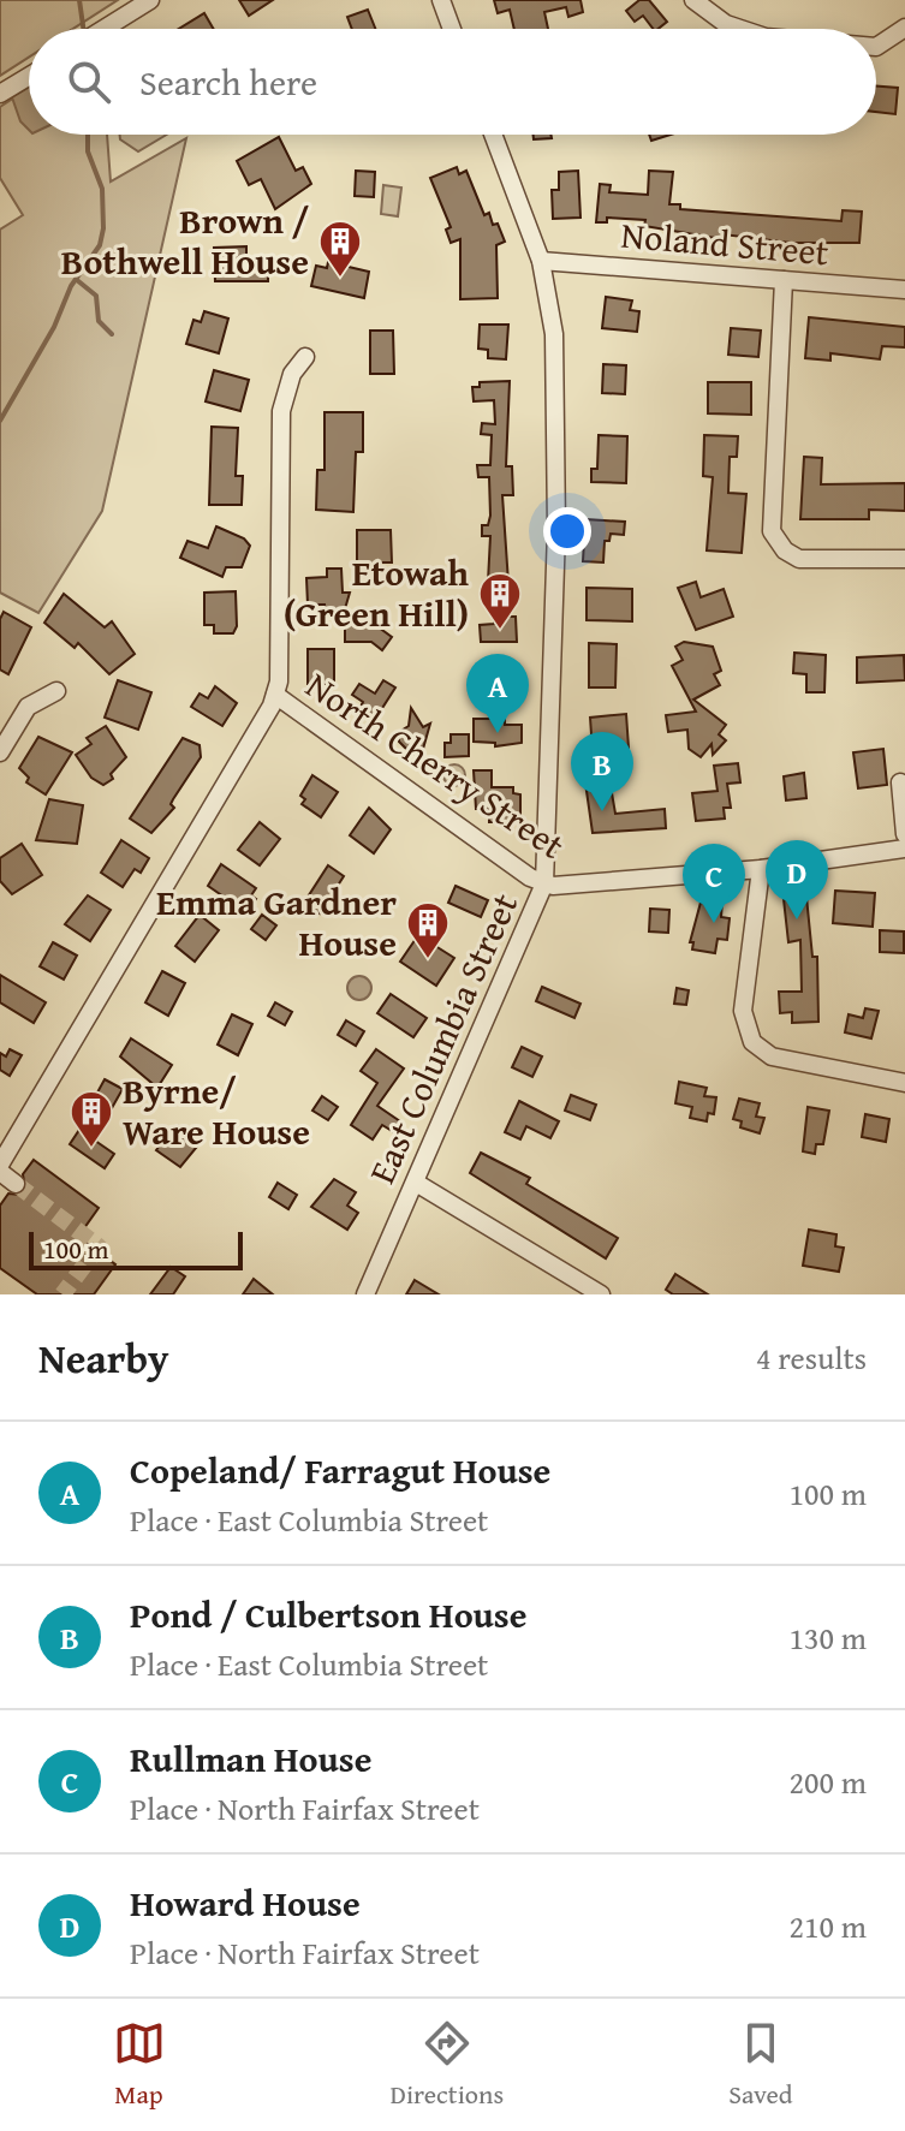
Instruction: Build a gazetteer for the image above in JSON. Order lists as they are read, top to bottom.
{
  "streets": {
    "street": ["Noland Street", "North Cherry Street", "East Columbia Street"]
  },
  "crossings": [
    ["Noland Street", "East Columbia Street"],
    ["North Cherry Street", "East Columbia Street"]
  ],
  "places": {
    "building": [
      "Brown / Bothwell House",
      "Etowah (Green Hill)",
      "Emma Gardner House",
      "Byrne/ Ware House"
    ]
  },
  "scale_bar": "100 m",
  "page": {
    "search": "Search here",
    "pins": [
      "A",
      "B",
      "D",
      "C"
    ],
    "scale": "100 m",
    "heading": ["Nearby", "4 results"],
    "list": [
      {
        "mark": "A",
        "name": "Copeland/ Farragut House",
        "note": "Place · East Columbia Street",
        "value": "100 m"
      },
      {
        "mark": "B",
        "name": "Pond / Culbertson House",
        "note": "Place · East Columbia Street",
        "value": "130 m"
      },
      {
        "mark": "C",
        "name": "Rullman House",
        "note": "Place · North Fairfax Street",
        "value": "200 m"
      },
      {
        "mark": "D",
        "name": "Howard House",
        "note": "Place · North Fairfax Street",
        "value": "210 m"
      }
    ],
    "nav": ["Map", "Directions", "Saved"]
  }
}
